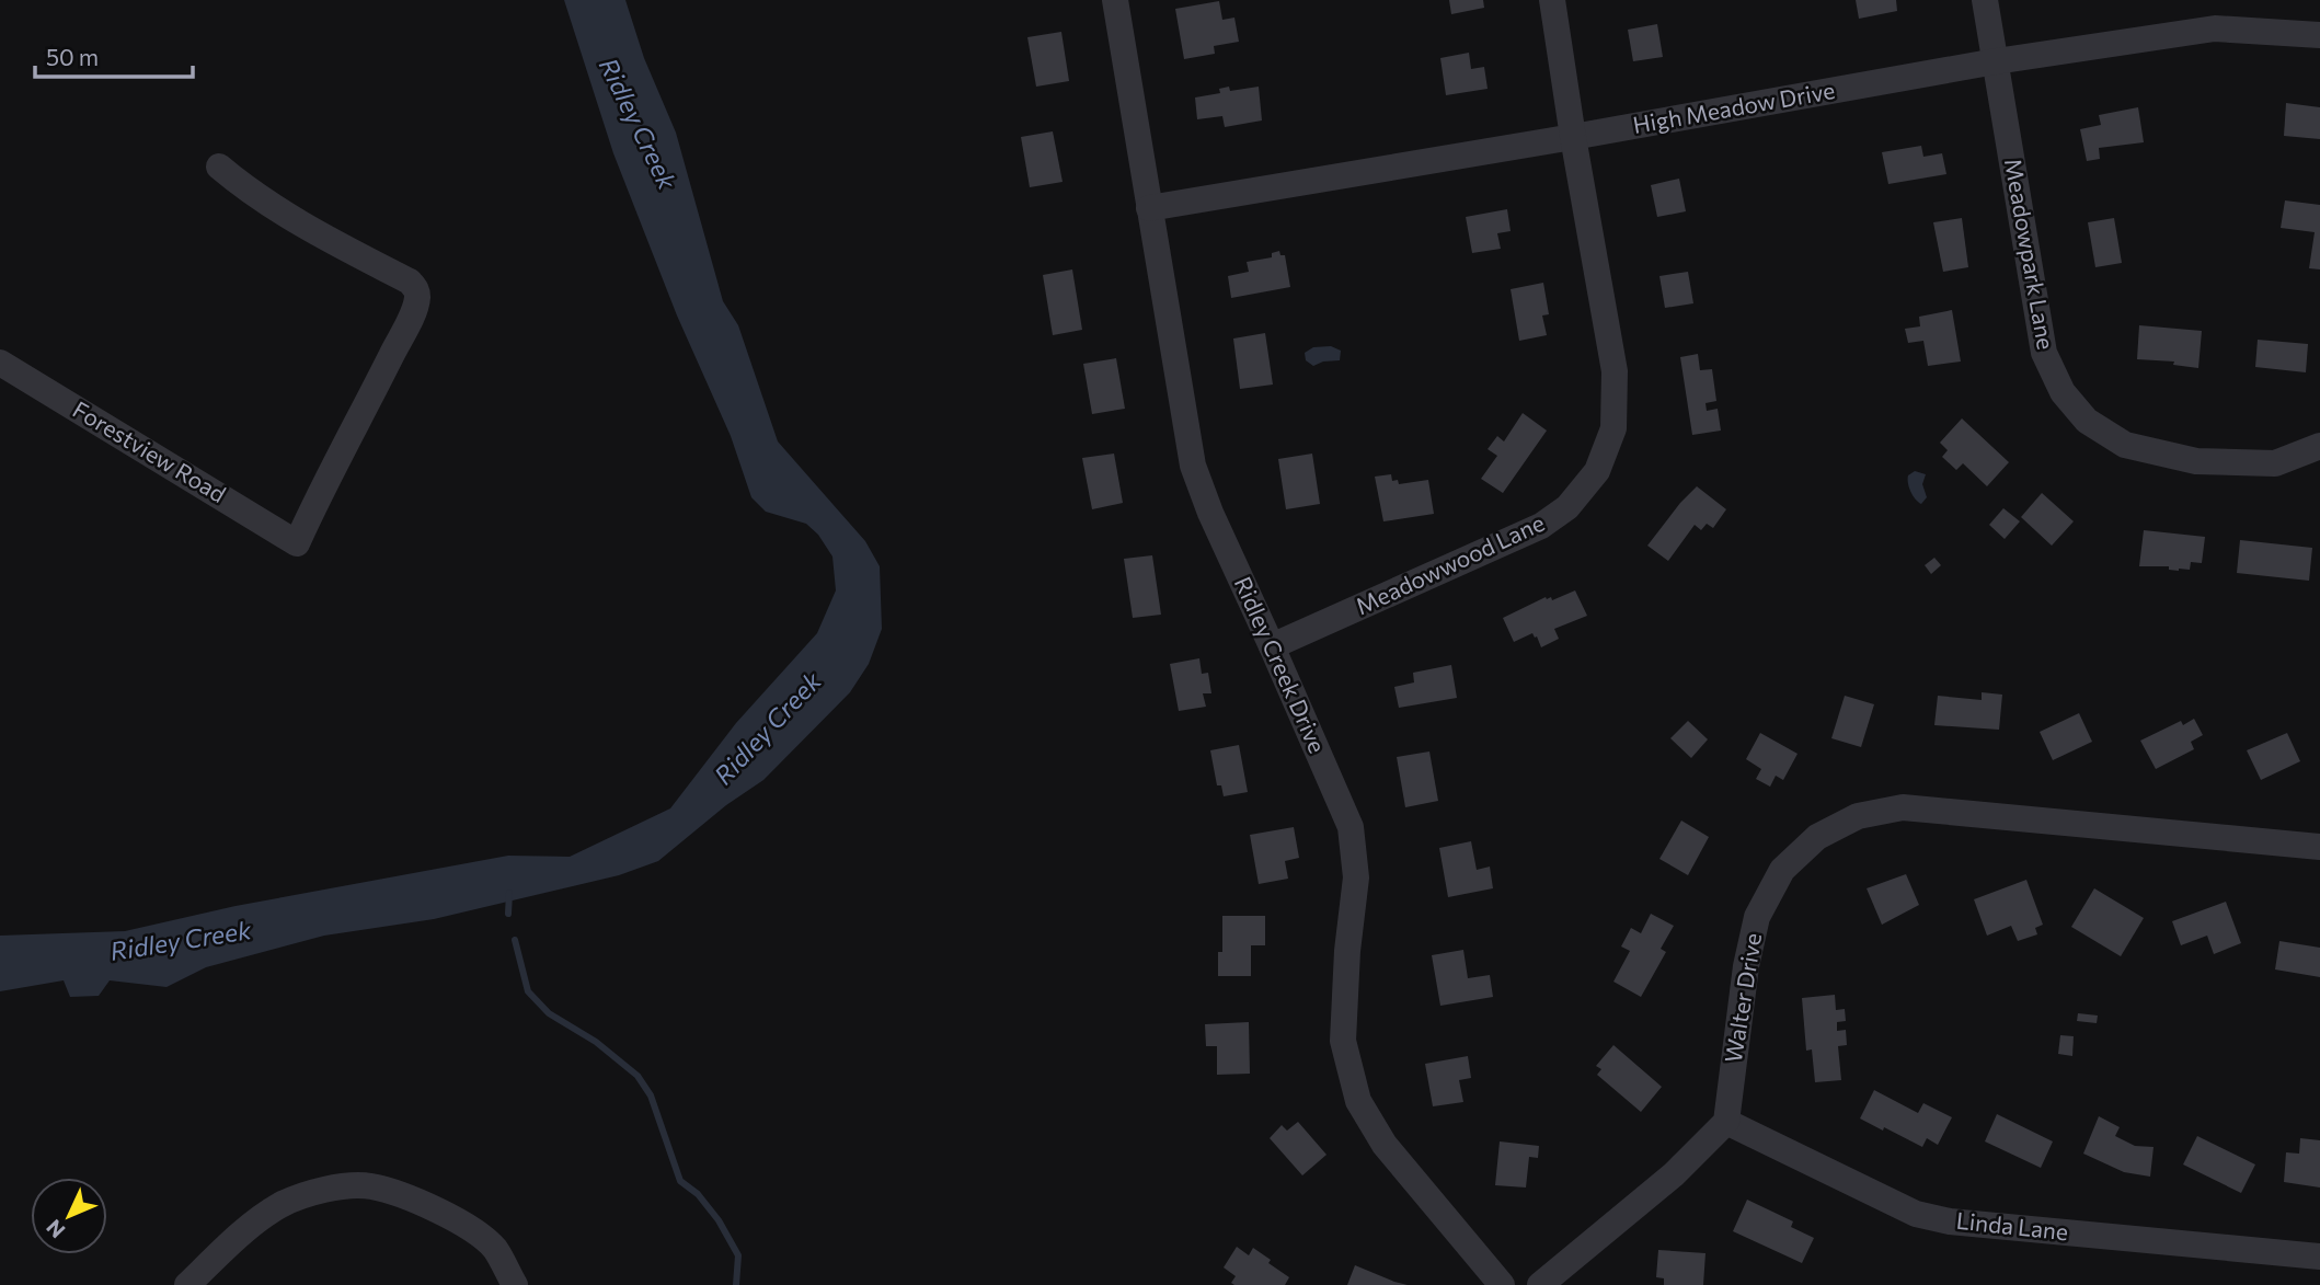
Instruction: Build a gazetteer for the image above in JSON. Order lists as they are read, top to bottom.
{
  "streets": {
    "street": [
      "High Meadow Drive",
      "Meadowpark Lane",
      "Forestview Road",
      "Meadowwood Lane",
      "Ridley Creek Drive",
      "Walter Drive",
      "Linda Lane"
    ]
  },
  "crossings": [
    ["High Meadow Drive", "Meadowpark Lane"],
    ["High Meadow Drive", "Meadowwood Lane"],
    ["High Meadow Drive", "Ridley Creek Drive"],
    ["Meadowwood Lane", "Ridley Creek Drive"],
    ["Walter Drive", "Linda Lane"]
  ],
  "water": ["Ridley Creek"],
  "scale_bar": "50 m",
  "north": "bottom left"
}
